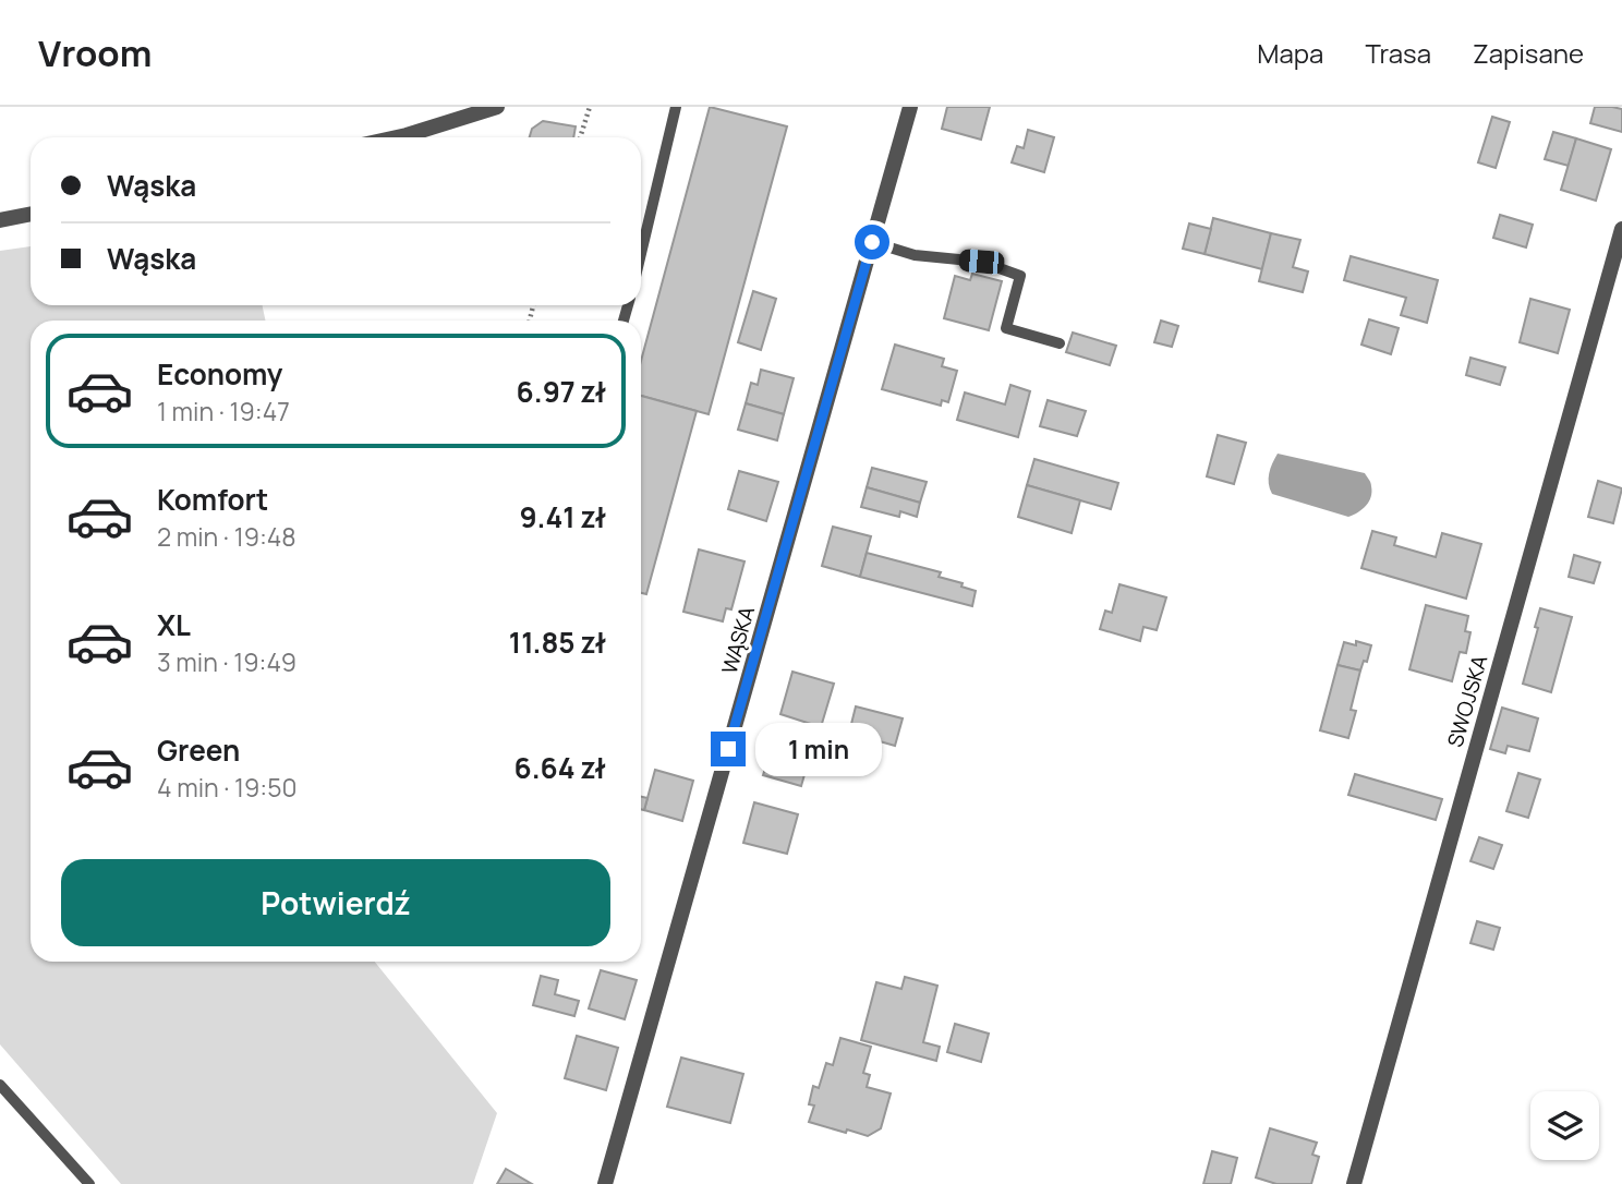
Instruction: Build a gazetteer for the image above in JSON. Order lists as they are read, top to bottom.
{
  "streets": {
    "street": ["WĄSKA", "SWOJSKA"]
  },
  "page": {
    "header": "Vroom",
    "nav": ["Mapa", "Trasa", "Zapisane"],
    "banner": ["Wąska", "Wąska"],
    "list": [
      {
        "name": "Economy",
        "note": "1 min · 19:47",
        "value": "6.97 zł"
      },
      {
        "name": "Komfort",
        "note": "2 min · 19:48",
        "value": "9.41 zł"
      },
      {
        "name": "XL",
        "note": "3 min · 19:49",
        "value": "11.85 zł"
      },
      {
        "name": "Green",
        "note": "4 min · 19:50",
        "value": "6.64 zł"
      }
    ],
    "bubble": "1 min",
    "buttons": "Potwierdź"
  }
}
